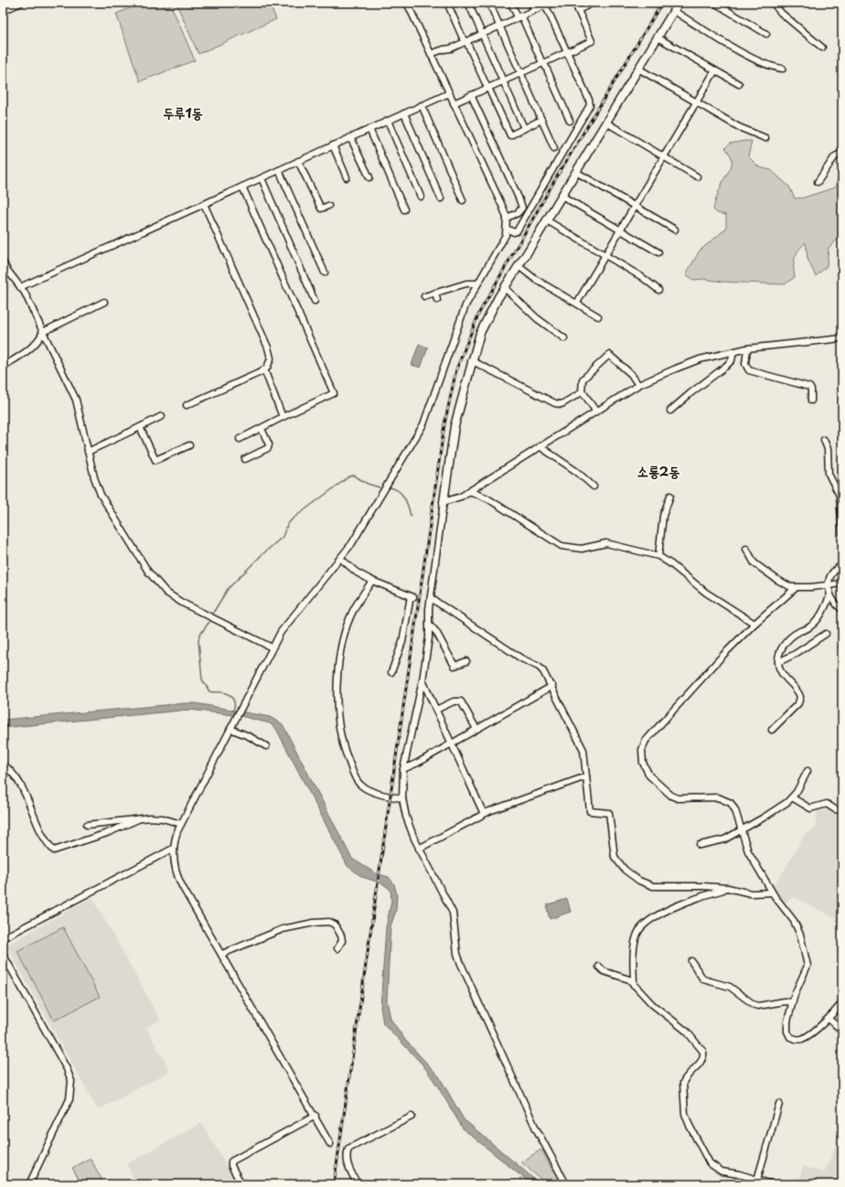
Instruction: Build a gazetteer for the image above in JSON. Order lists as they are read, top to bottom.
{
  "districts": ["두루1동", "소룡2동"]
}
